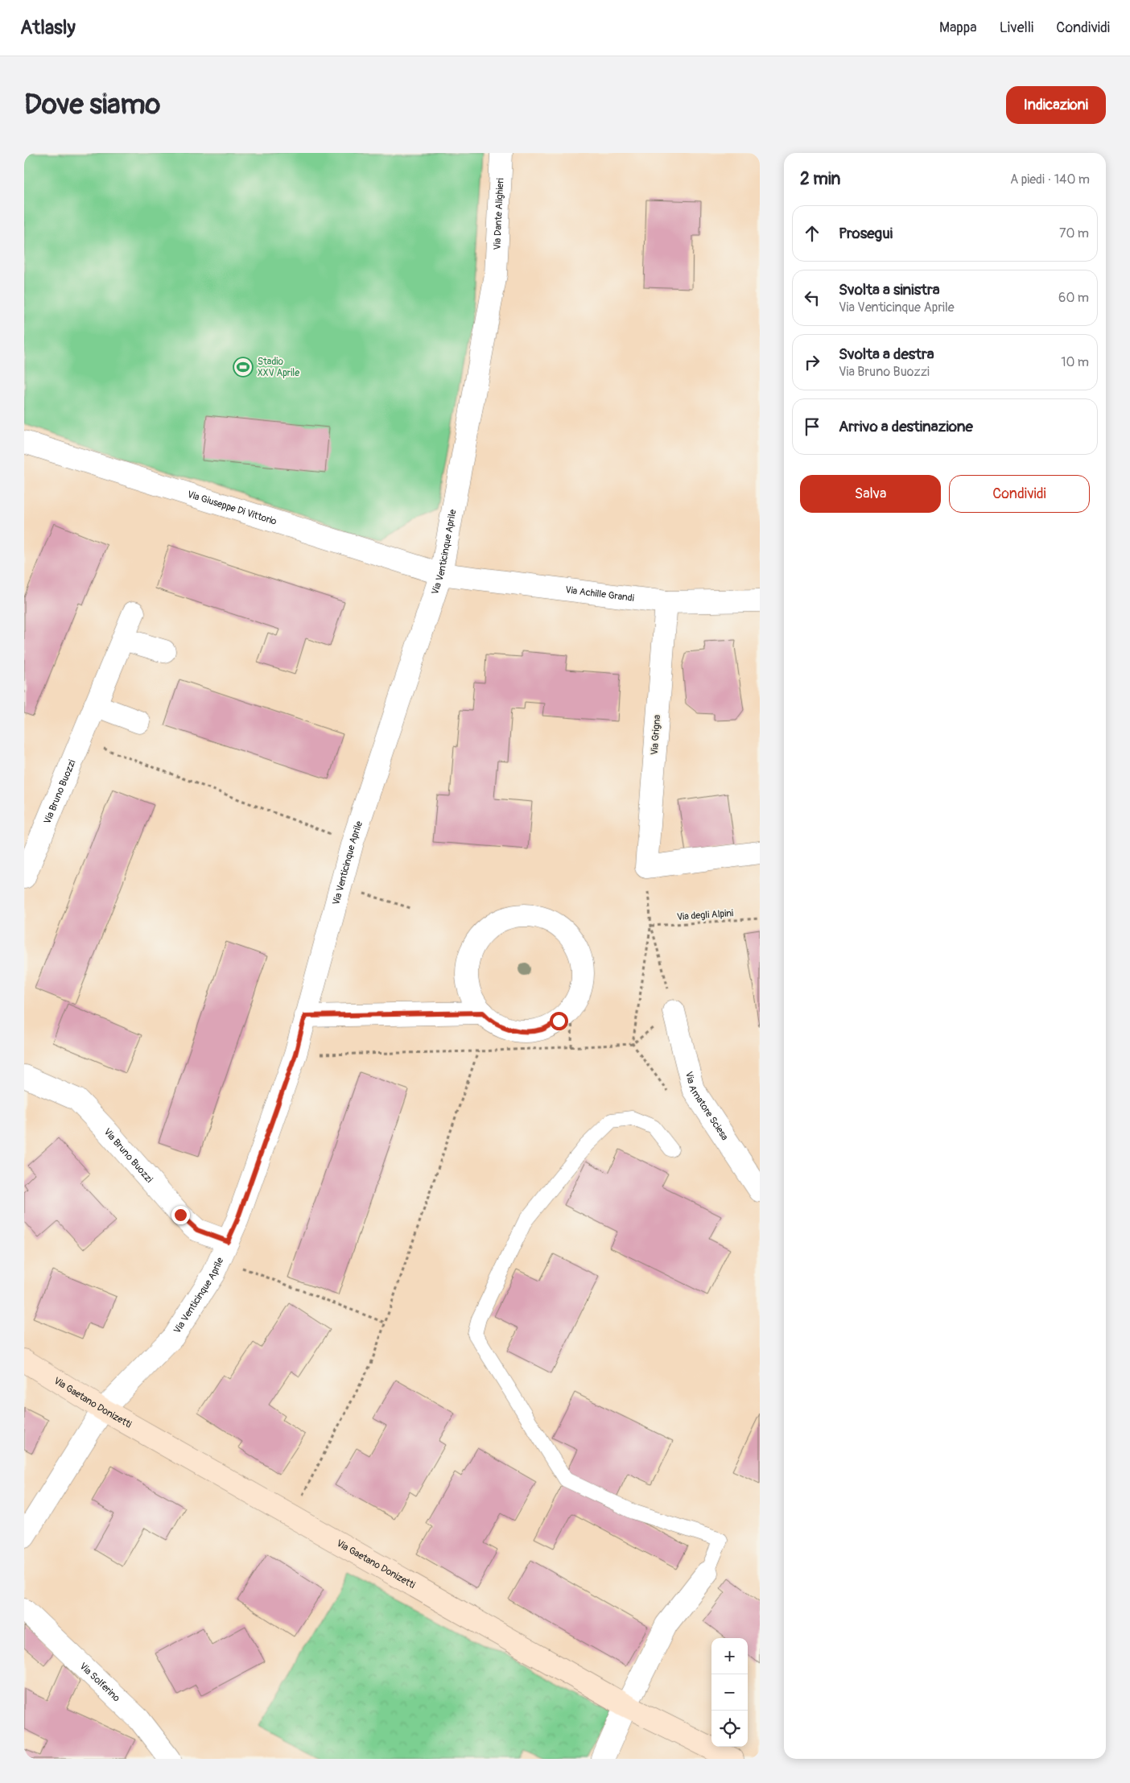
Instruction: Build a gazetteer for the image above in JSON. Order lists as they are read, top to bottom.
{
  "streets": {
    "street": [
      "Via Dante Alighieri",
      "Via Giuseppe Di Vittorio",
      "Via Venticinque Aprile",
      "Via Achille Grandi",
      "Via Grigna",
      "Via Bruno Buozzi",
      "Via Amatore Sciesa",
      "Via Gaetano Donizetti",
      "Via Solferino"
    ],
    "path": ["Via degli Alpini"]
  },
  "crossings": [
    ["Via Dante Alighieri", "Via Venticinque Aprile"],
    ["Via Giuseppe Di Vittorio", "Via Venticinque Aprile"],
    ["Via Giuseppe Di Vittorio", "Via Achille Grandi"],
    ["Via Venticinque Aprile", "Via Achille Grandi"],
    ["Via Venticinque Aprile", "Via Bruno Buozzi"],
    ["Via Venticinque Aprile", "Via Gaetano Donizetti"],
    ["Via Achille Grandi", "Via Grigna"]
  ],
  "places": {
    "sports": ["Stadio XXV Aprile"]
  },
  "page": {
    "header": "Atlasly",
    "nav": ["Mappa", "Livelli", "Condividi"],
    "buttons": [
      "Indicazioni",
      ["Salva", "Condividi"]
    ],
    "title": "Dove siamo",
    "heading": ["2 min", "A piedi · 140 m"],
    "list": [
      ["Prosegui", "70 m"],
      ["Svolta a sinistra", "Via Venticinque Aprile", "60 m"],
      ["Svolta a destra", "Via Bruno Buozzi", "10 m"],
      "Arrivo a destinazione"
    ],
    "map_buttons": ["+", "−"]
  }
}
